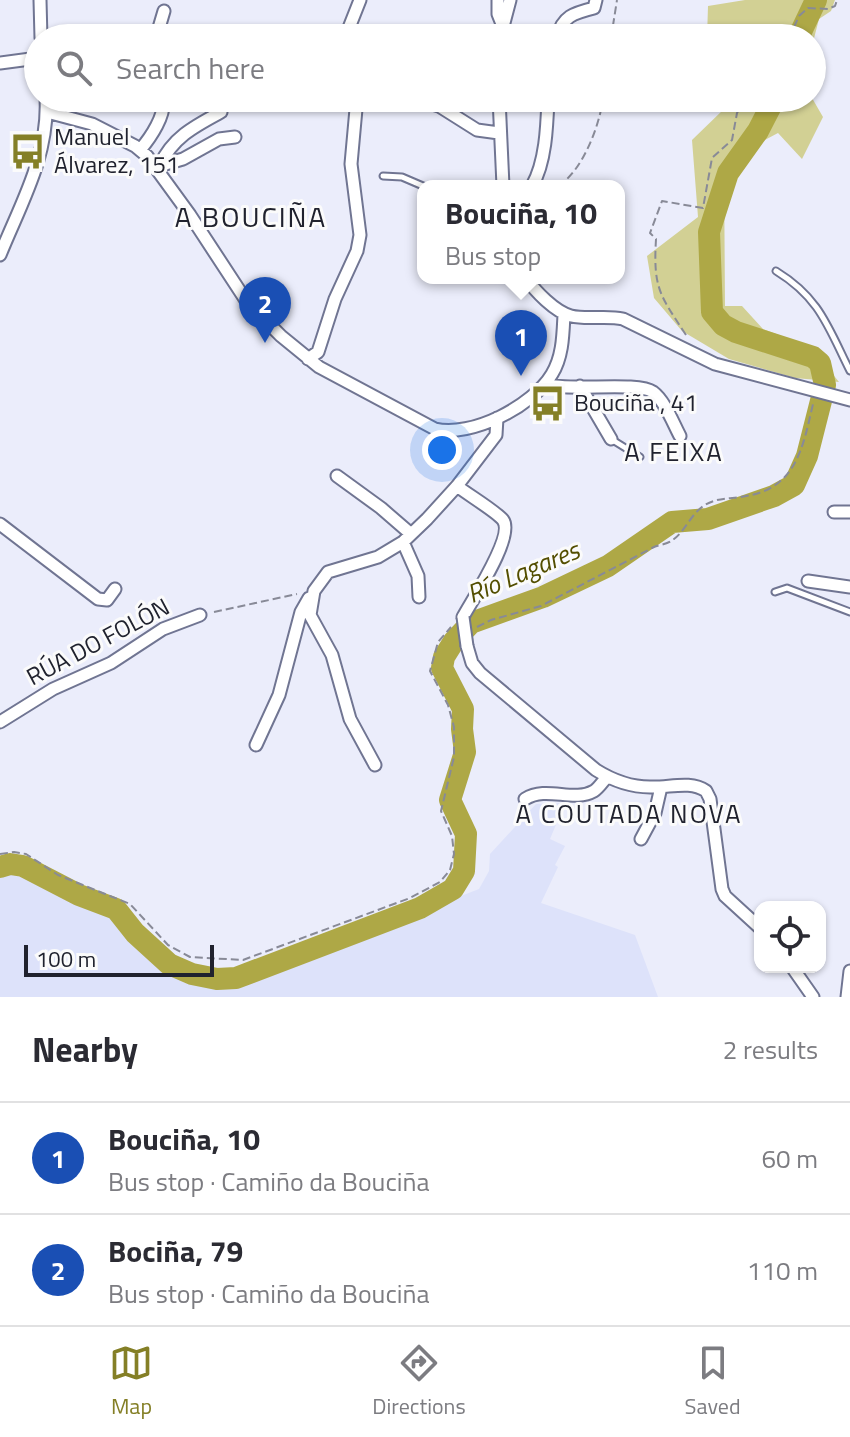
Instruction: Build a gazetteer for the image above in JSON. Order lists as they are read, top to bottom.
{
  "streets": {
    "street": ["RÚA DO FOLÓN"]
  },
  "districts": ["A BOUCIÑA", "A FEIXA", "A COUTADA NOVA"],
  "water": ["Río Lagares"],
  "places": {
    "bus stop": ["Manuel Álvarez, 151", "Bouciña , 41"]
  },
  "scale_bar": "100 m",
  "page": {
    "search": "Search here",
    "popup": ["Bouciña, 10", "Bus stop"],
    "pins": ["2", "1"],
    "scale": "100 m",
    "heading": ["Nearby", "2 results"],
    "list": [
      {
        "mark": "1",
        "name": "Bouciña, 10",
        "note": "Bus stop · Camiño da Bouciña",
        "value": "60 m"
      },
      {
        "mark": "2",
        "name": "Bociña, 79",
        "note": "Bus stop · Camiño da Bouciña",
        "value": "110 m"
      }
    ],
    "nav": ["Map", "Directions", "Saved"]
  }
}
